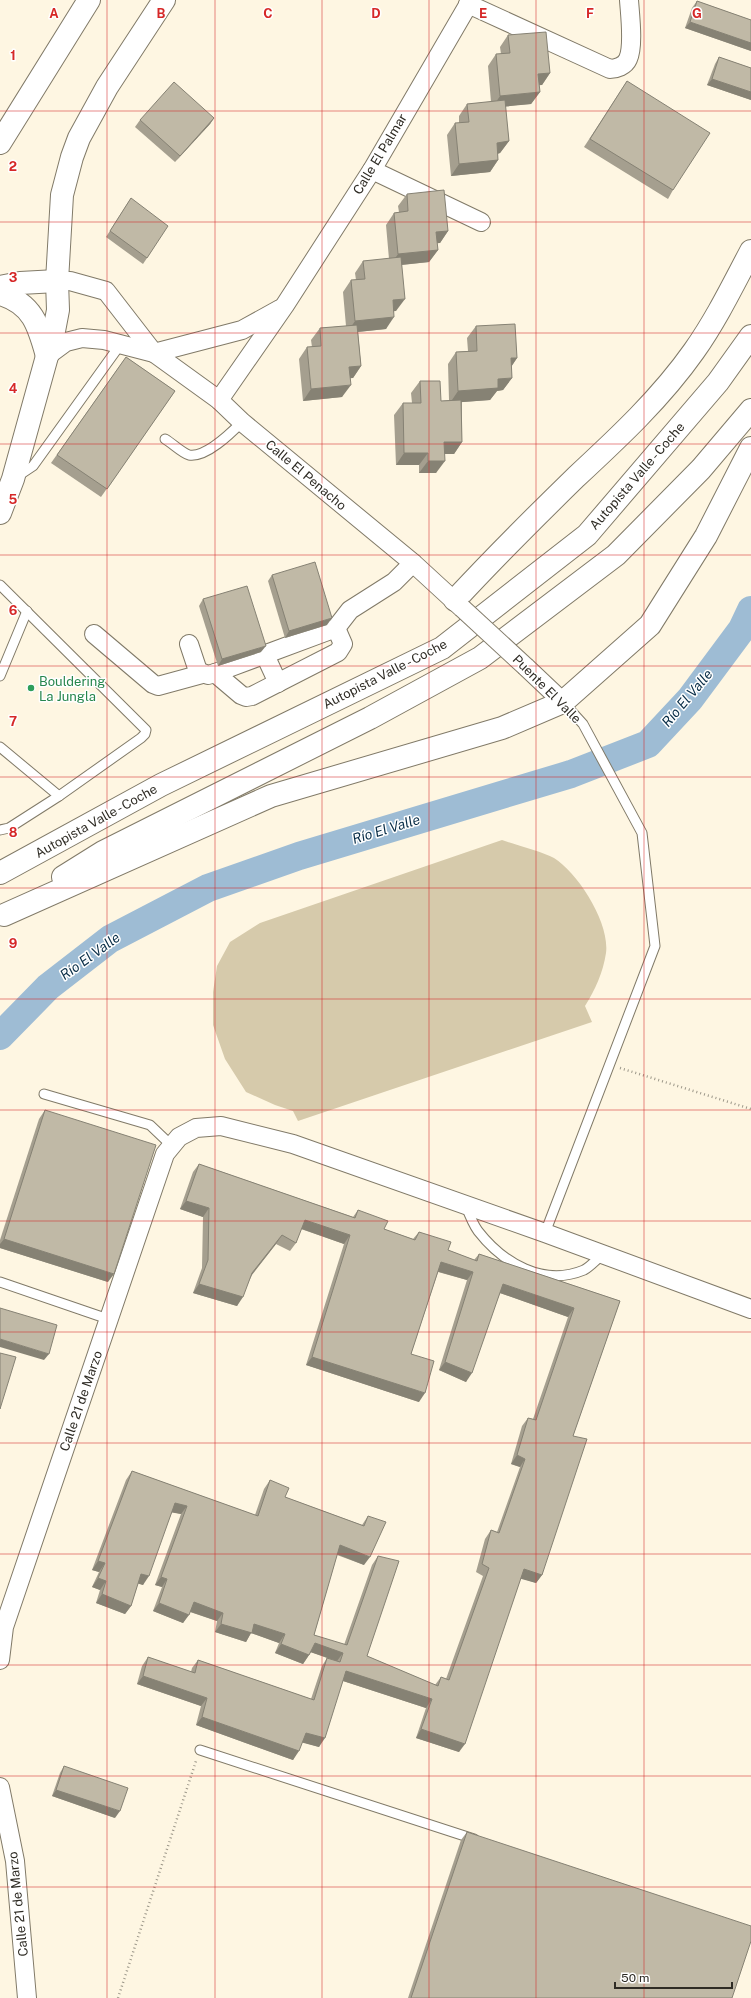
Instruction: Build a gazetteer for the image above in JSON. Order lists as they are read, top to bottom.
{
  "streets": {
    "main road": ["Autopista Valle - Coche"],
    "street": [
      "Calle El Palmar",
      "Calle El Penacho",
      "Puente El Valle",
      "Calle 21 de Marzo"
    ]
  },
  "crossings": [
    ["Calle El Palmar", "Calle El Penacho"],
    ["Calle El Penacho", "Puente El Valle"],
    ["Puente El Valle", "Calle 21 de Marzo"]
  ],
  "water": ["Río El Valle"],
  "places": ["Bouldering La Jungla"],
  "scale_bar": "50 m",
  "grid": {
    "columns": [
      "A",
      "B",
      "C",
      "D",
      "E",
      "F",
      "G"
    ],
    "rows": [
      "1",
      "2",
      "3",
      "4",
      "5",
      "6",
      "7",
      "8",
      "9"
    ]
  }
}
